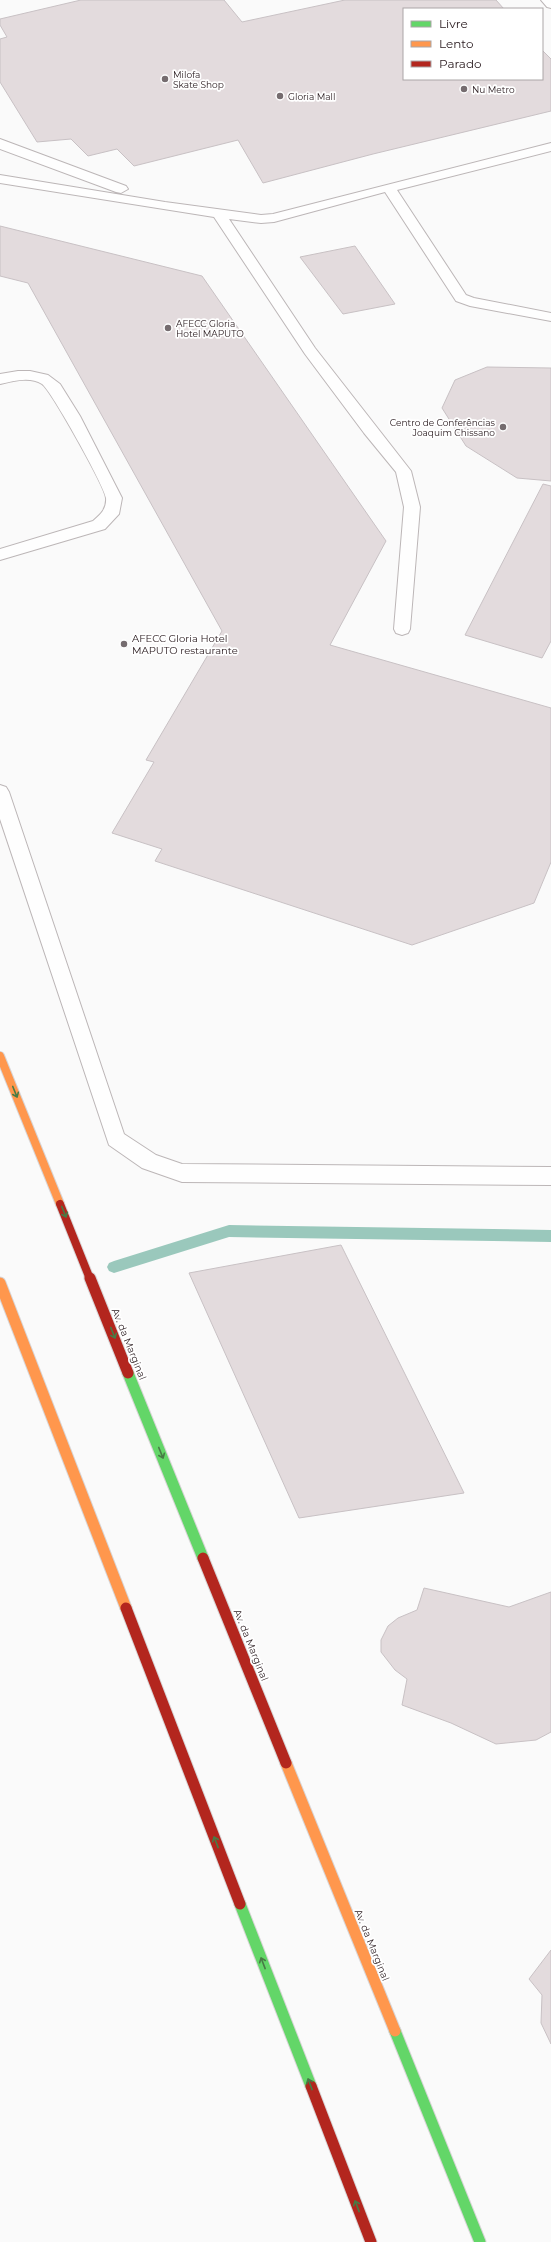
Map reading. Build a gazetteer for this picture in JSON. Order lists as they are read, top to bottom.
{
  "streets": {
    "main road": ["Av. da Marginal"]
  },
  "one_way": ["Av. da Marginal"],
  "places": [
    "Milofa Skate Shop",
    "Nu Metro",
    "Gloria Mall",
    "AFECC Gloria Hotel MAPUTO",
    "Centro de Conferências Joaquim Chissano",
    "AFECC Gloria Hotel MAPUTO restaurante"
  ],
  "legend": ["Livre", "Lento", "Parado"]
}
